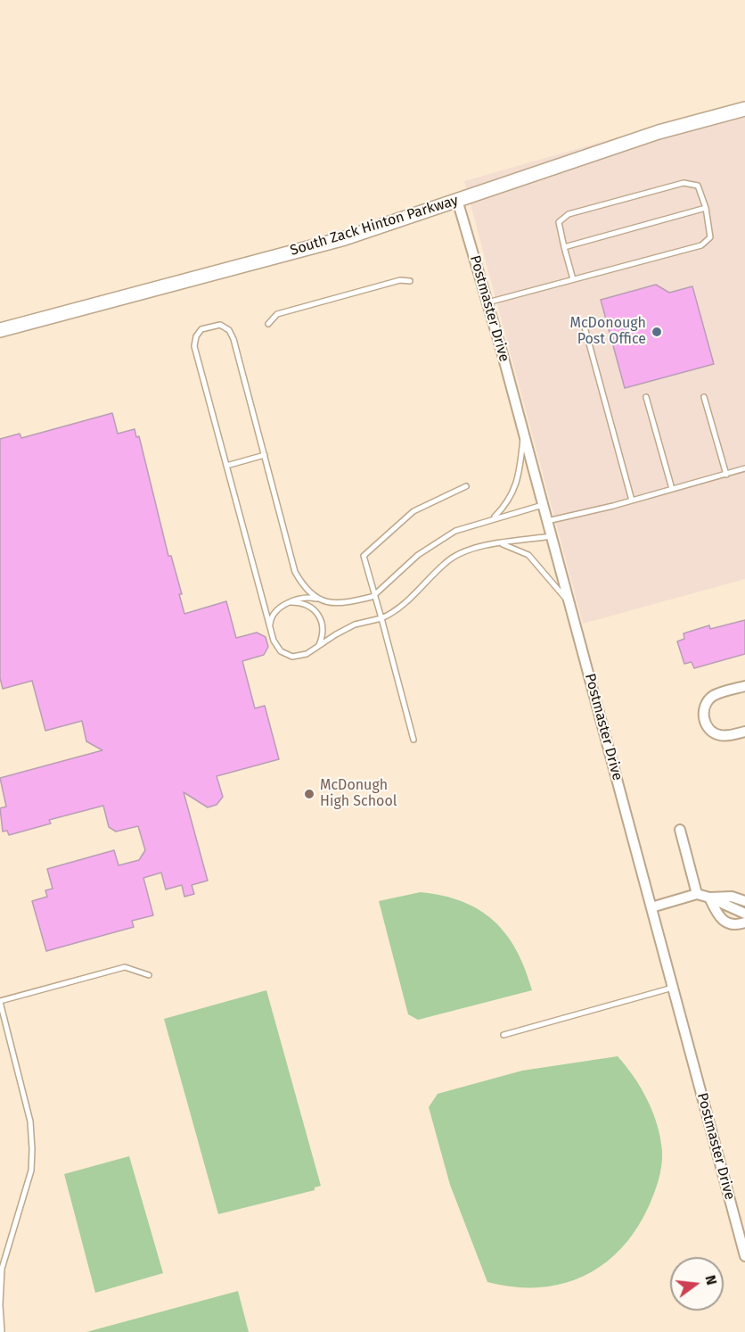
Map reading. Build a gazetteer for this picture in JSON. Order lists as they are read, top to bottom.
{
  "streets": {
    "main road": ["South Zack Hinton Parkway"],
    "street": ["Postmaster Drive"]
  },
  "crossings": [
    ["South Zack Hinton Parkway", "Postmaster Drive"]
  ],
  "places": ["McDonough Post Office", "McDonugh High School"],
  "north": "right"
}
